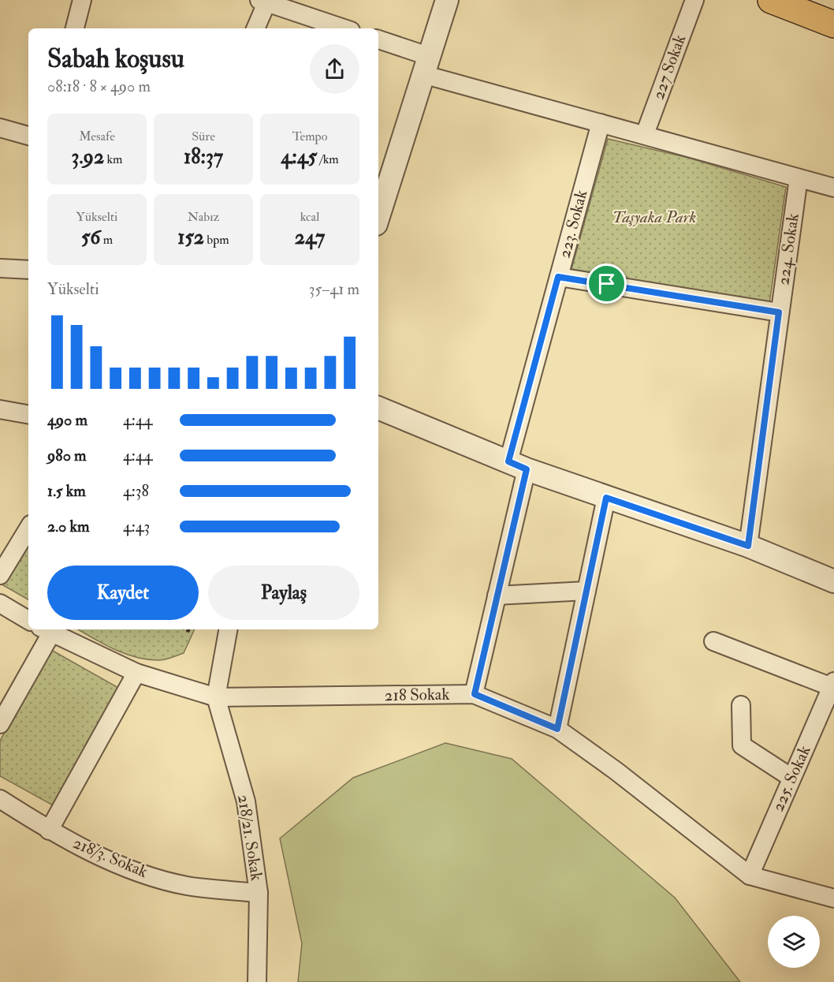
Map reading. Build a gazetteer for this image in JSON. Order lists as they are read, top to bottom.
{
  "streets": {
    "street": [
      "227 Sokak",
      "223. Sokak",
      "224. Sokak",
      "218 Sokak",
      "225. Sokak",
      "218/21. Sokak",
      "218/3. Sokak"
    ]
  },
  "crossings": [
    ["223. Sokak", "218 Sokak"],
    ["218 Sokak", "225. Sokak"],
    ["218 Sokak", "218/21. Sokak"],
    ["218/21. Sokak", "218/3. Sokak"]
  ],
  "parks": ["Taşyaka Park"],
  "page": {
    "heading": ["Sabah koşusu", "08:18 · 8 × 490 m"],
    "stats": [
      ["Mesafe", "3.92 km"],
      ["Süre", "18:37"],
      ["Tempo", "4:45 /km"],
      ["Yükselti", "56 m"],
      ["Nabız", "152 bpm"],
      ["kcal", "247"]
    ],
    "chart": ["Yükselti", "35–41 m"],
    "list": [
      {
        "name": "490 m",
        "note": "4:44"
      },
      {
        "name": "980 m",
        "note": "4:44"
      },
      {
        "name": "1.5 km",
        "note": "4:38"
      },
      {
        "name": "2.0 km",
        "note": "4:43"
      }
    ],
    "buttons": ["Kaydet", "Paylaş"]
  }
}
